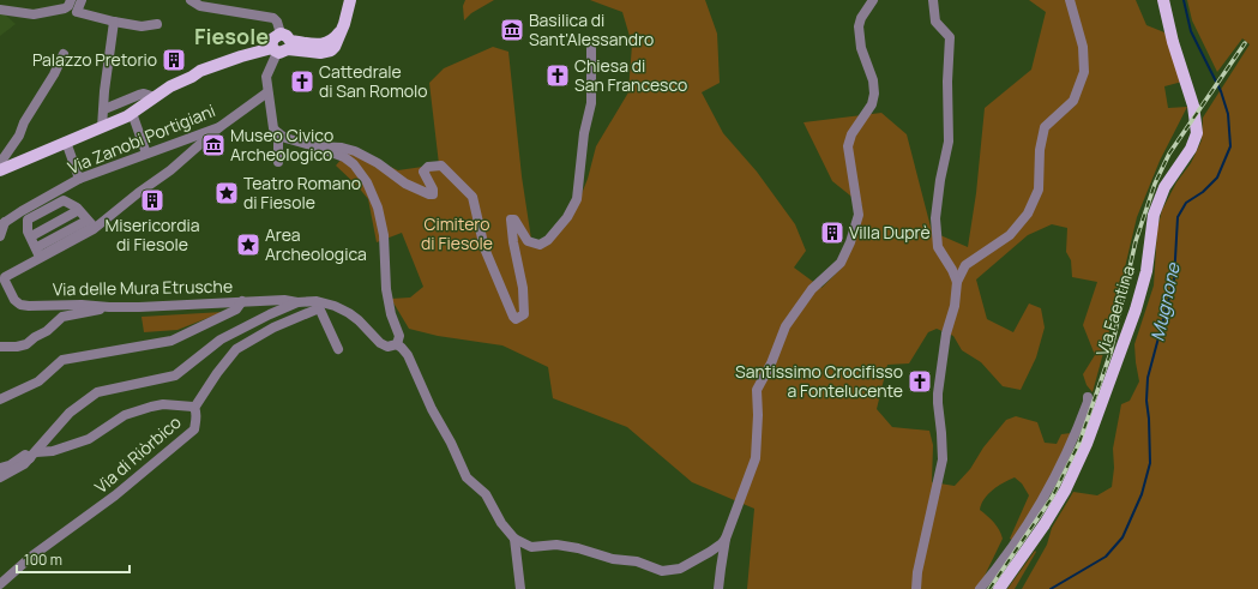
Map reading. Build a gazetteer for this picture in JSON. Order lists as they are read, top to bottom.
{
  "streets": {
    "main road": ["Via Faentina"],
    "street": ["Via Zanobi Portigiani", "Via delle Mura Etrusche", "Via di Riòrbico"]
  },
  "districts": ["Fiesole"],
  "water": ["Mugnone"],
  "parks": ["Cimitero di Fiesole"],
  "places": {
    "museum": ["Basilica di Sant'Alessandro", "Museo Civico Archeologico"],
    "building": ["Palazzo Pretorio", "Misericordia di Fiesole", "Villa Duprè"],
    "church": ["Chiesa di San Francesco", "Cattedrale di San Romolo", "Santissimo Crocifisso a Fontelucente"],
    "place": ["Teatro Romano di Fiesole", "Area Archeologica"]
  },
  "scale_bar": "100 m"
}
